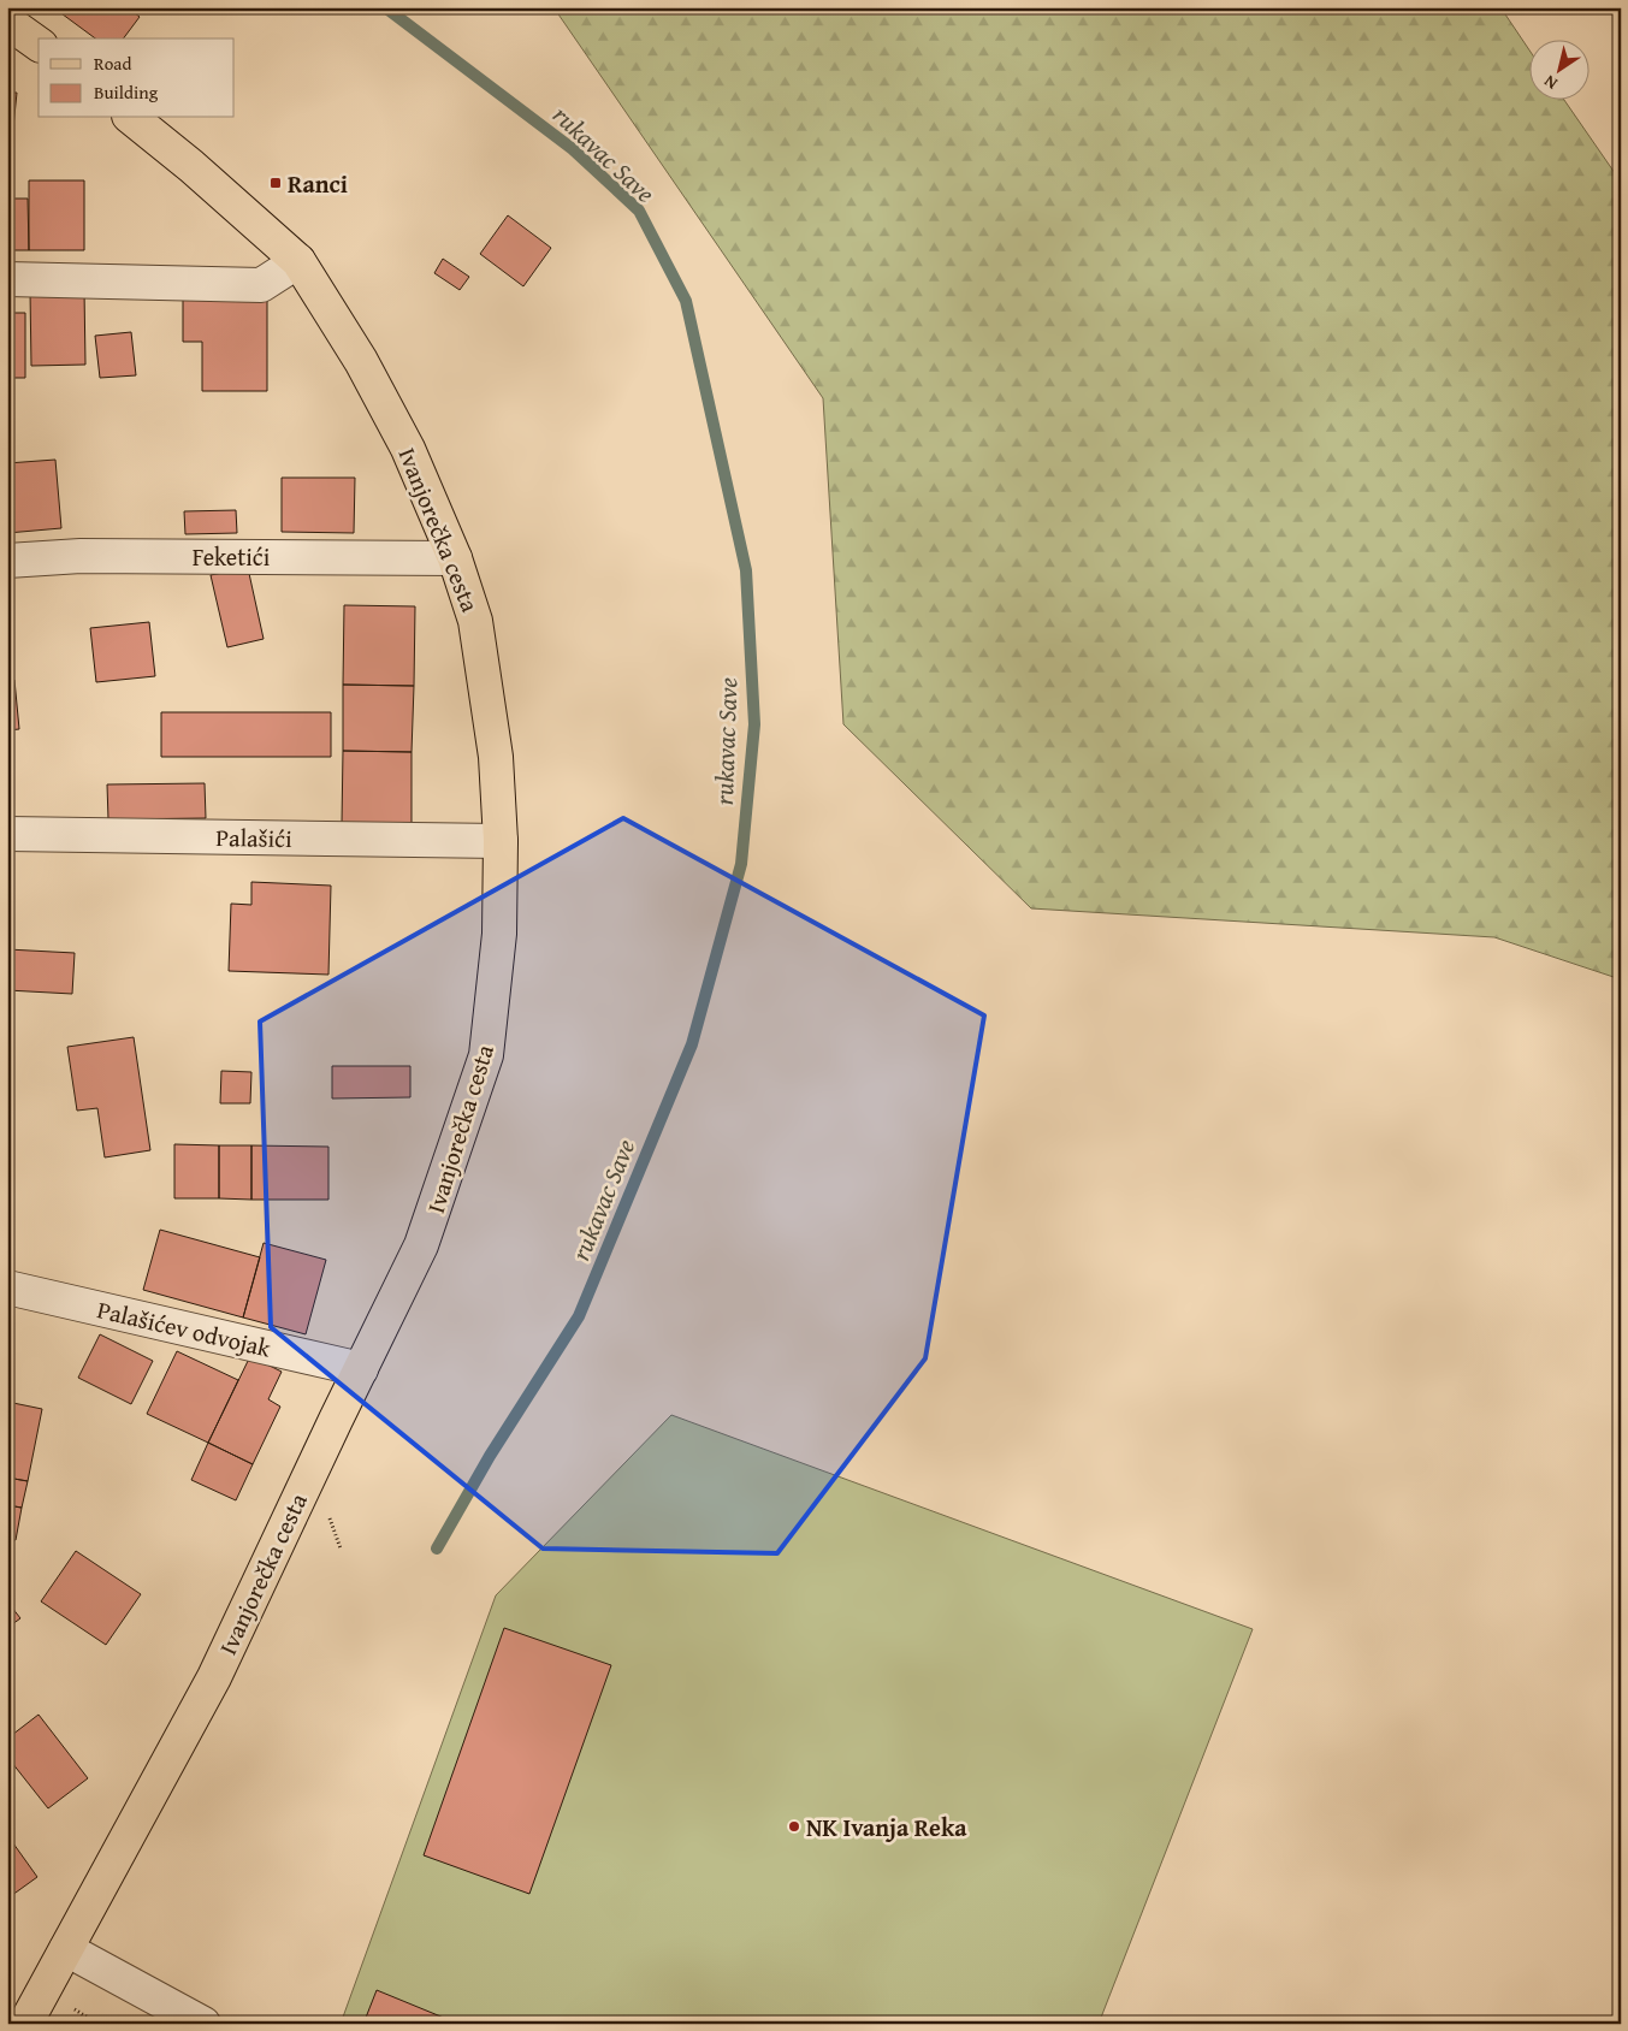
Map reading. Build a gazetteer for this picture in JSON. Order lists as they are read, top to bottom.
{
  "streets": {
    "main road": ["Ivanjorečka cesta"],
    "street": ["Feketići", "Palašići", "Palašićev odvojak"]
  },
  "crossings": [
    ["Ivanjorečka cesta", "Feketići"],
    ["Ivanjorečka cesta", "Palašići"],
    ["Ivanjorečka cesta", "Palašićev odvojak"]
  ],
  "water": ["rukavac Save"],
  "places": {
    "transit": ["Ranci"],
    "other": ["NK Ivanja Reka"]
  },
  "legend": ["Road", "Building"],
  "north": "bottom left"
}
